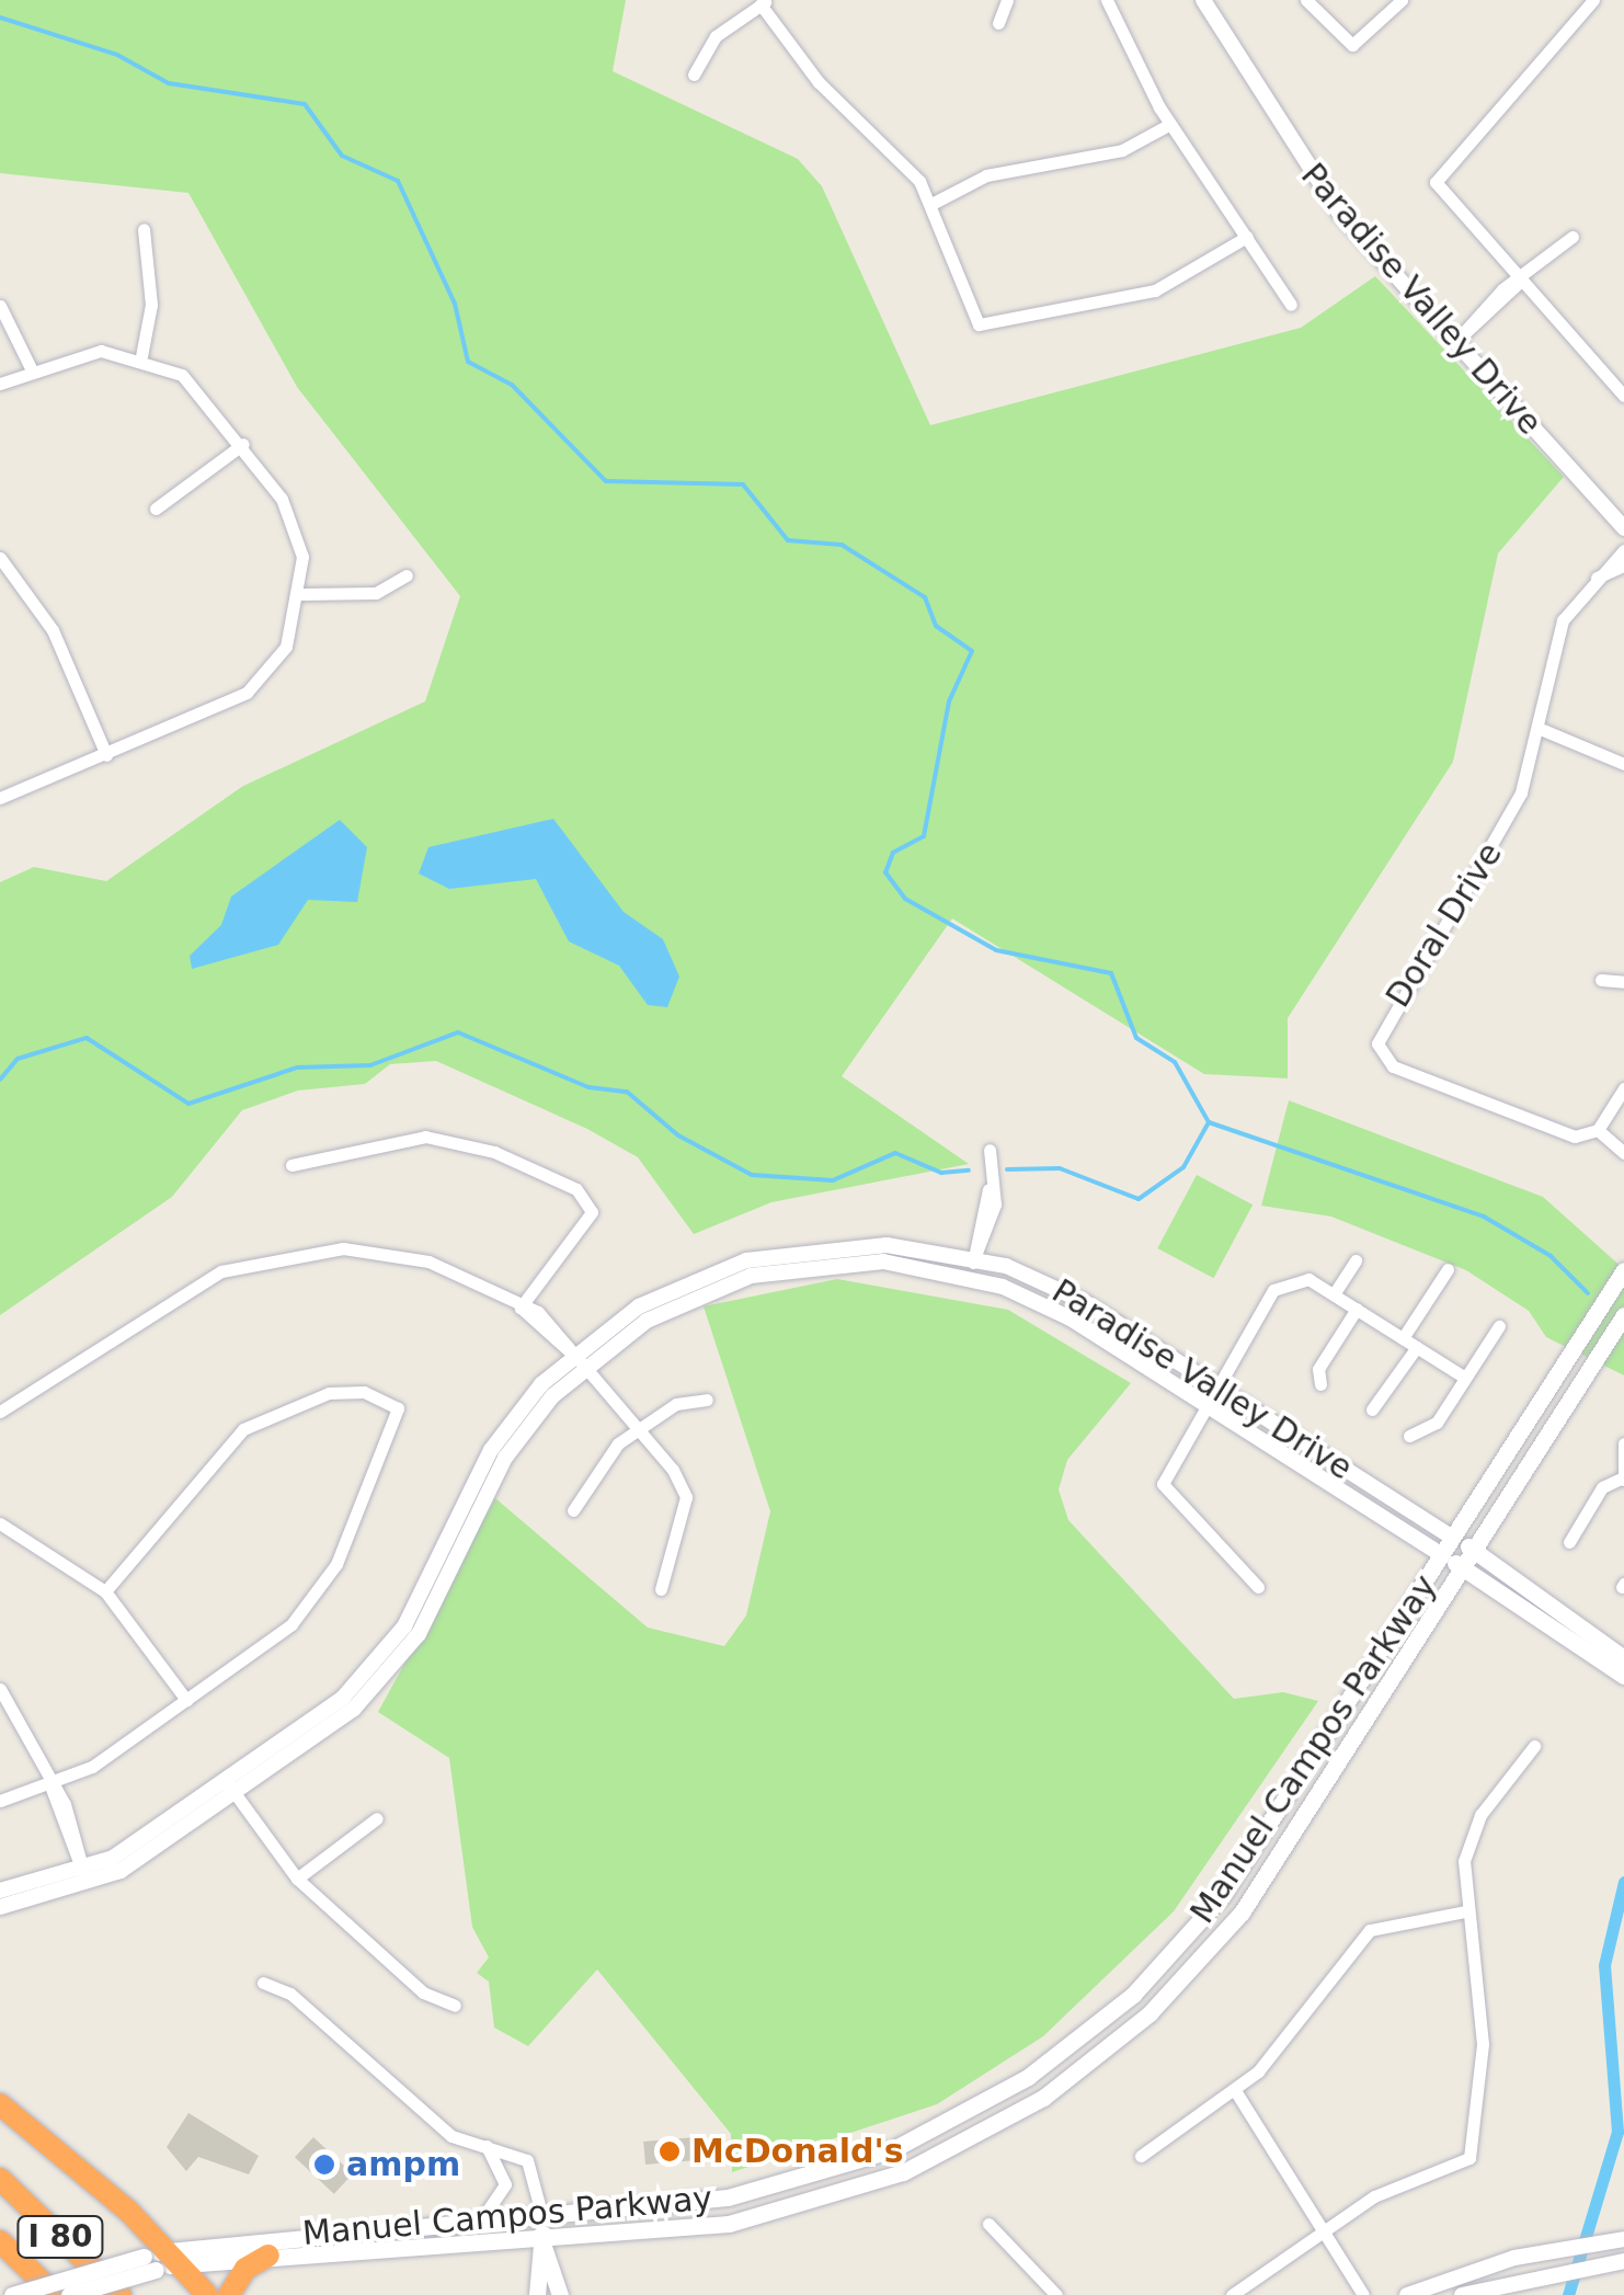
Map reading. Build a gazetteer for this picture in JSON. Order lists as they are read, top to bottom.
{
  "streets": {
    "highway": ["I 80"],
    "main road": ["Paradise Valley Drive", "Manuel Campos Parkway"],
    "street": ["Doral Drive"]
  },
  "crossings": [
    ["Paradise Valley Drive", "Manuel Campos Parkway"]
  ],
  "places": ["McDonald's", "ampm"]
}
